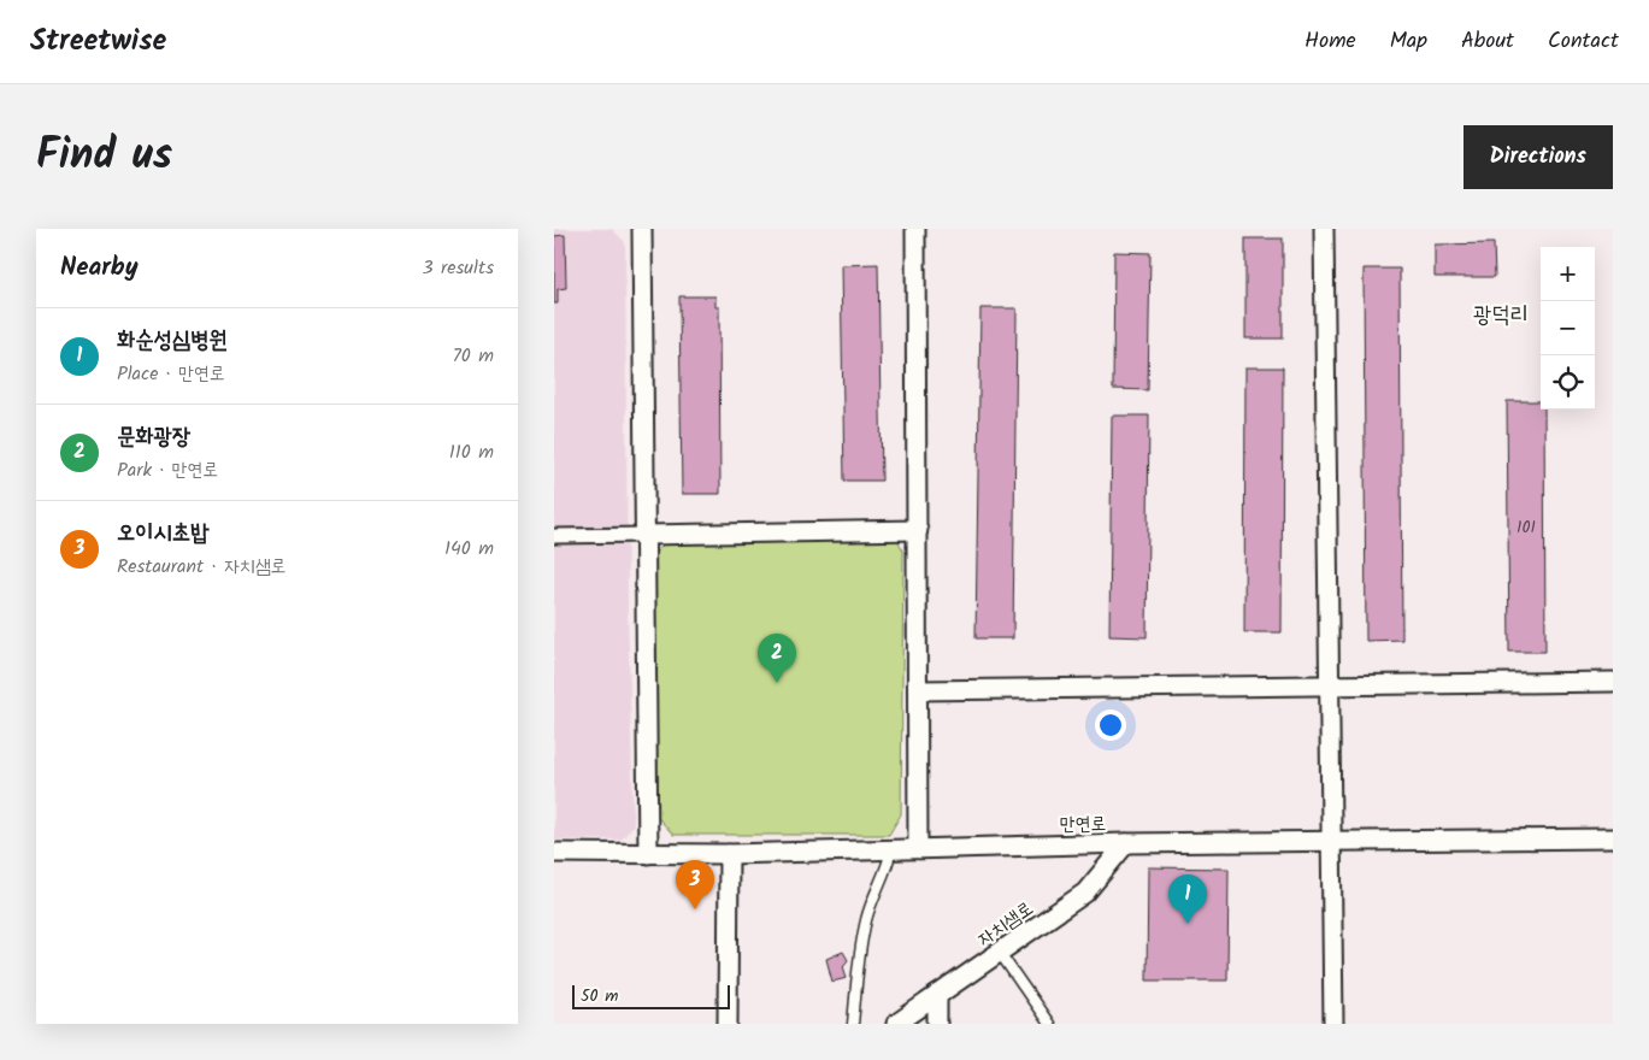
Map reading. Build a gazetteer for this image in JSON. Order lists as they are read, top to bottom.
{
  "streets": {
    "street": ["만연로", "자치샘로"]
  },
  "crossings": [
    ["만연로", "자치샘로"]
  ],
  "districts": ["광덕리"],
  "house_numbers": ["101"],
  "scale_bar": "50 m",
  "page": {
    "header": "Streetwise",
    "nav": [
      "Home",
      "Map",
      "About",
      "Contact"
    ],
    "title": "Find us",
    "buttons": "Directions",
    "heading": ["Nearby", "3 results"],
    "map_buttons": ["+", "−"],
    "list": [
      {
        "mark": "1",
        "name": "화순성심병원",
        "note": "Place · 만연로",
        "value": "70 m"
      },
      {
        "mark": "2",
        "name": "문화광장",
        "note": "Park · 만연로",
        "value": "110 m"
      },
      {
        "mark": "3",
        "name": "오이시초밥",
        "note": "Restaurant · 자치샘로",
        "value": "140 m"
      }
    ],
    "pins": ["2", "3", "1"],
    "scale": "50 m"
  }
}
